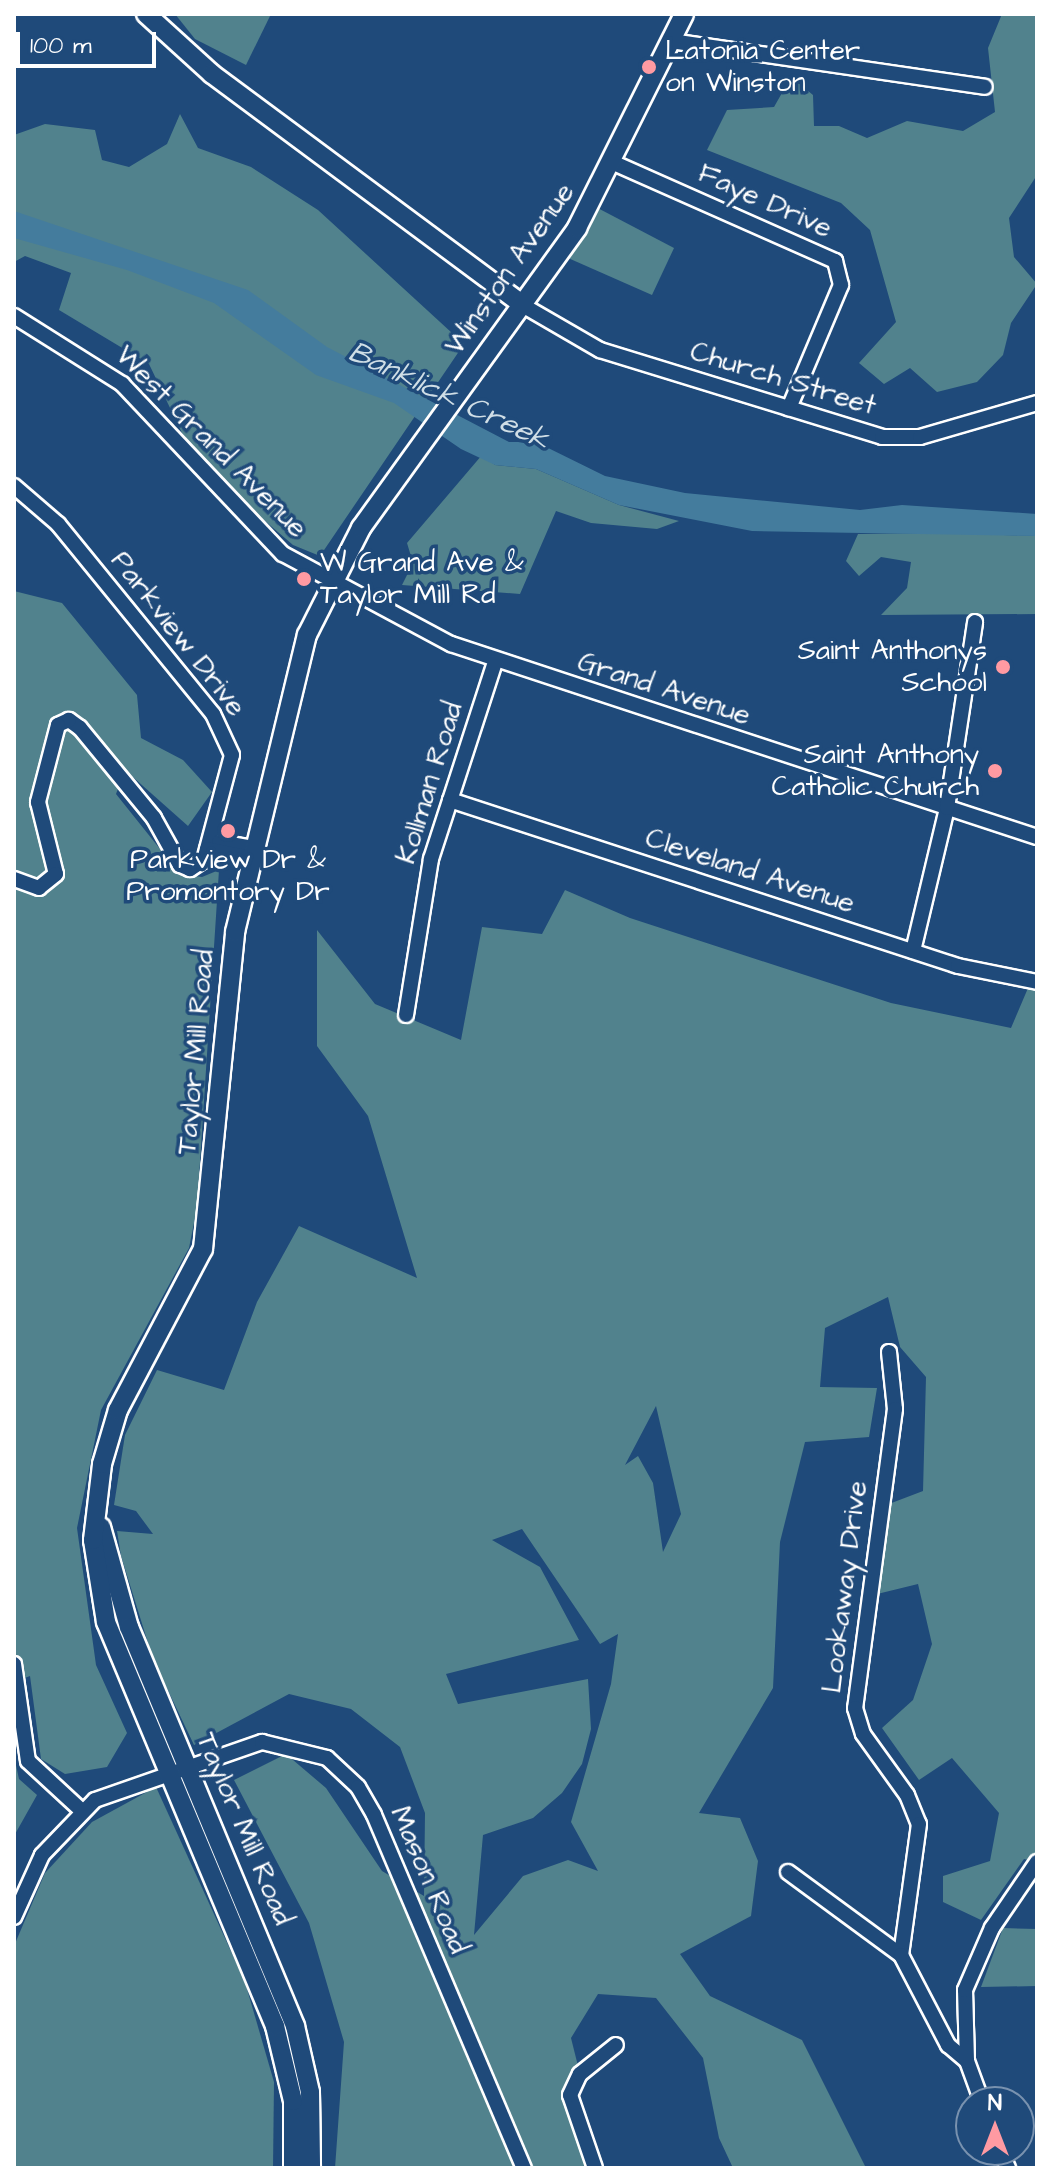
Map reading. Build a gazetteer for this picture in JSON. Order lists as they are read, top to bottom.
{
  "streets": {
    "main road": ["Winston Avenue", "Taylor Mill Road"],
    "street": [
      "Faye Drive",
      "Church Street",
      "West Grand Avenue",
      "Parkview Drive",
      "Grand Avenue",
      "Kollman Road",
      "Cleveland Avenue",
      "Lookaway Drive",
      "Mason Road"
    ]
  },
  "crossings": [
    ["Faye Drive", "Winston Avenue"],
    ["Faye Drive", "Church Street"],
    ["Winston Avenue", "Church Street"],
    ["Winston Avenue", "West Grand Avenue"],
    ["Winston Avenue", "Grand Avenue"],
    ["Winston Avenue", "Taylor Mill Road"],
    ["West Grand Avenue", "Grand Avenue"],
    ["West Grand Avenue", "Taylor Mill Road"],
    ["Grand Avenue", "Kollman Road"],
    ["Grand Avenue", "Taylor Mill Road"],
    ["Kollman Road", "Cleveland Avenue"],
    ["Taylor Mill Road", "Mason Road"]
  ],
  "water": ["Banklick Creek"],
  "places": [
    "Latonia Center on Winston",
    "W Grand Ave & Taylor Mill Rd",
    "Saint Anthonys School",
    "Saint Anthony Catholic Church",
    "Parkview Dr & Promontory Dr"
  ],
  "scale_bar": "100 m",
  "north": "top"
}
